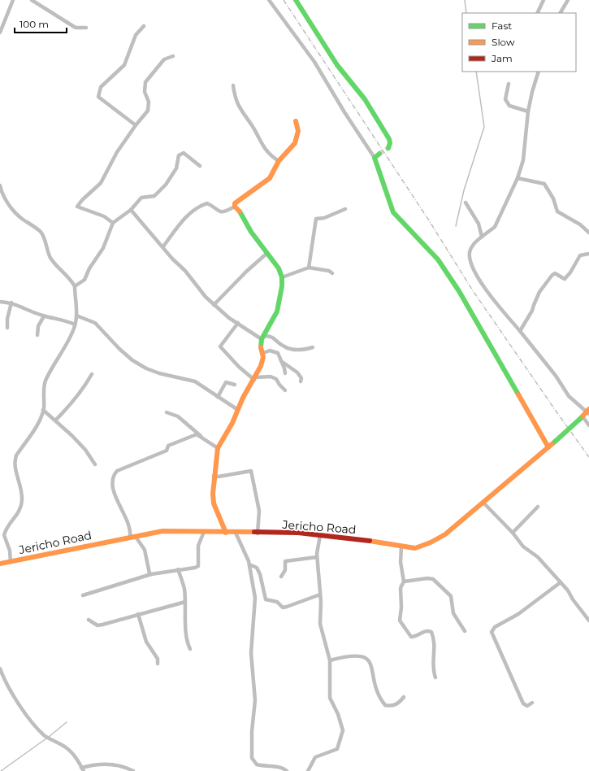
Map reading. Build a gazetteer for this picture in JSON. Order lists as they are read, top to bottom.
{
  "streets": {
    "street": ["Jericho Road"]
  },
  "legend": ["Fast", "Slow", "Jam"],
  "scale_bar": "100 m"
}
